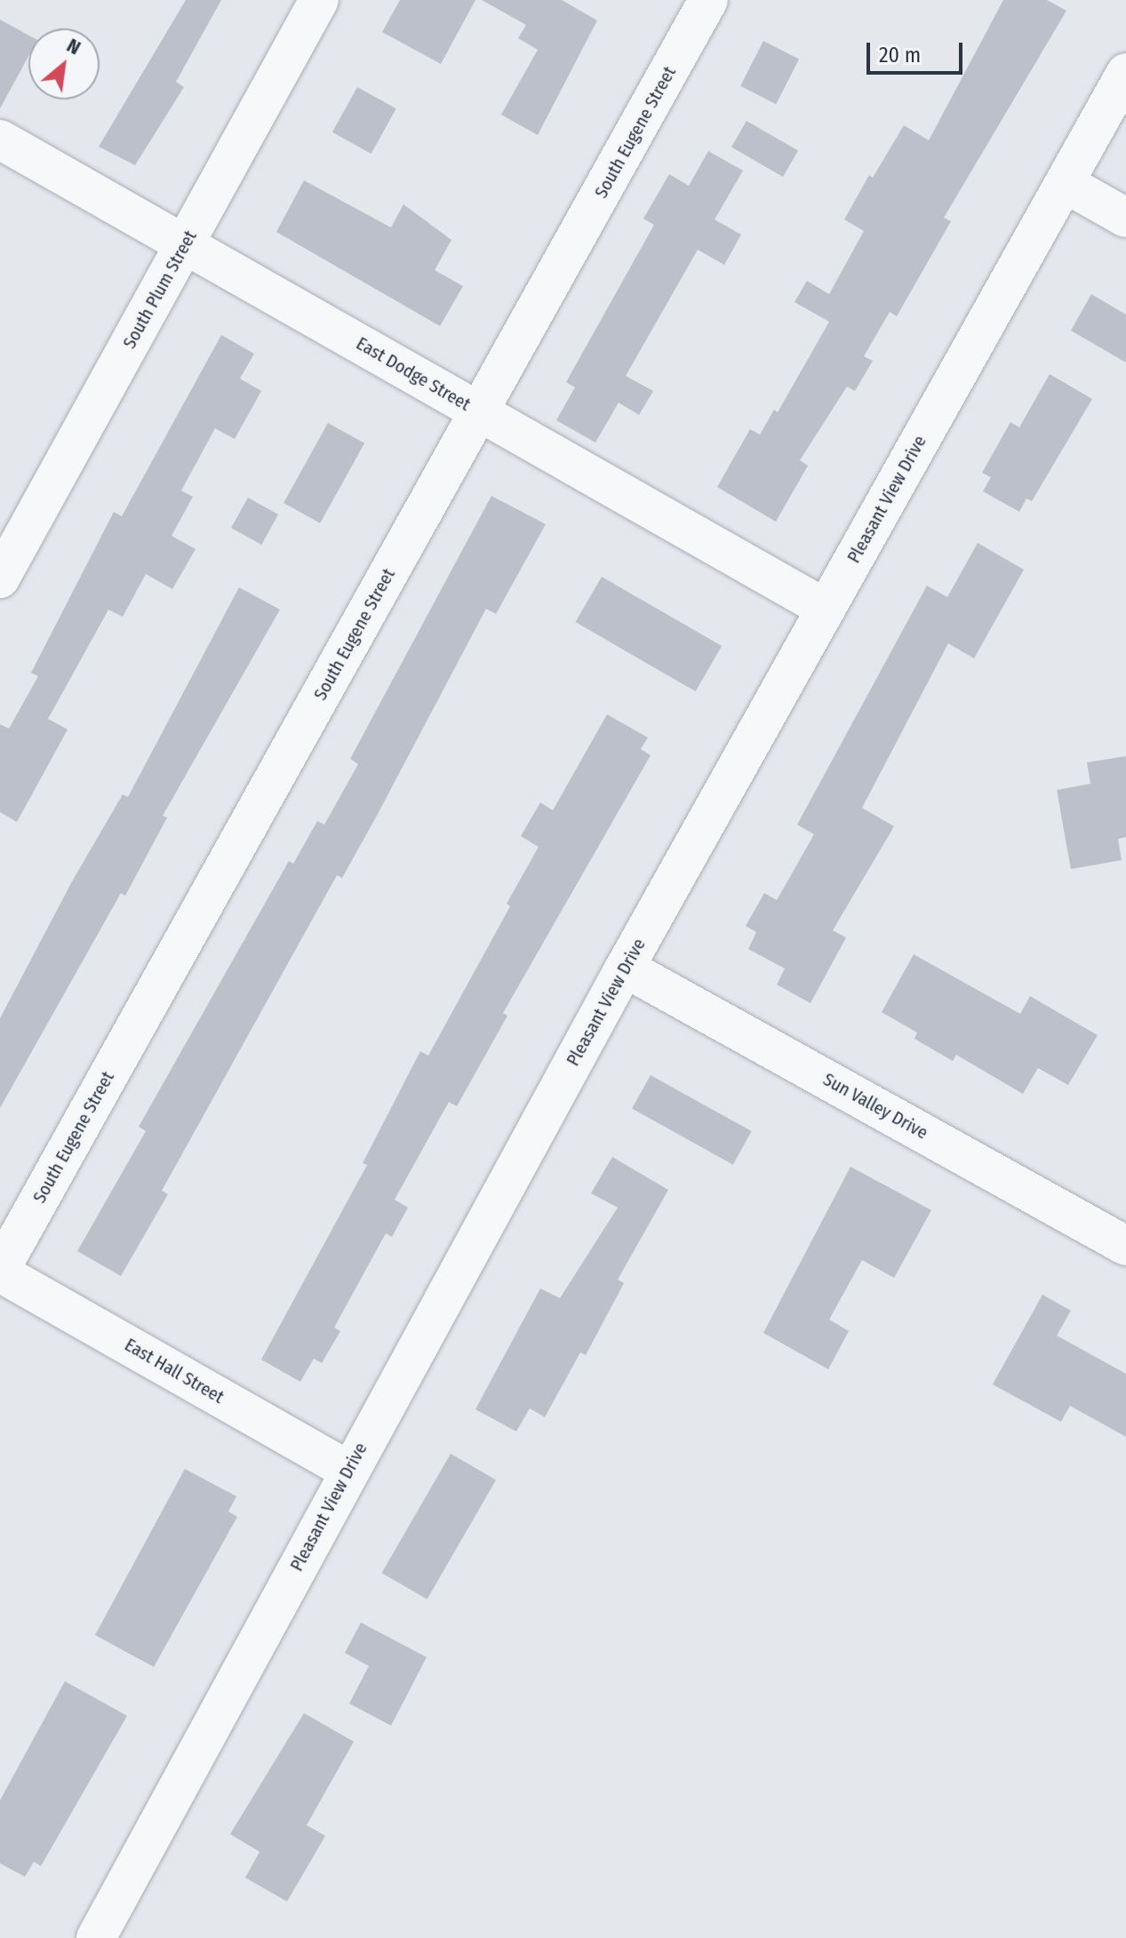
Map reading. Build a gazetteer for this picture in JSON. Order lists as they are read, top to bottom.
{
  "streets": {
    "street": [
      "South Eugene Street",
      "South Plum Street",
      "East Dodge Street",
      "Pleasant View Drive",
      "Sun Valley Drive",
      "East Hall Street"
    ]
  },
  "crossings": [
    ["South Eugene Street", "East Dodge Street"],
    ["South Eugene Street", "East Hall Street"],
    ["South Plum Street", "East Dodge Street"],
    ["East Dodge Street", "Pleasant View Drive"],
    ["Pleasant View Drive", "Sun Valley Drive"],
    ["Pleasant View Drive", "East Hall Street"]
  ],
  "scale_bar": "20 m",
  "north": "top right"
}
